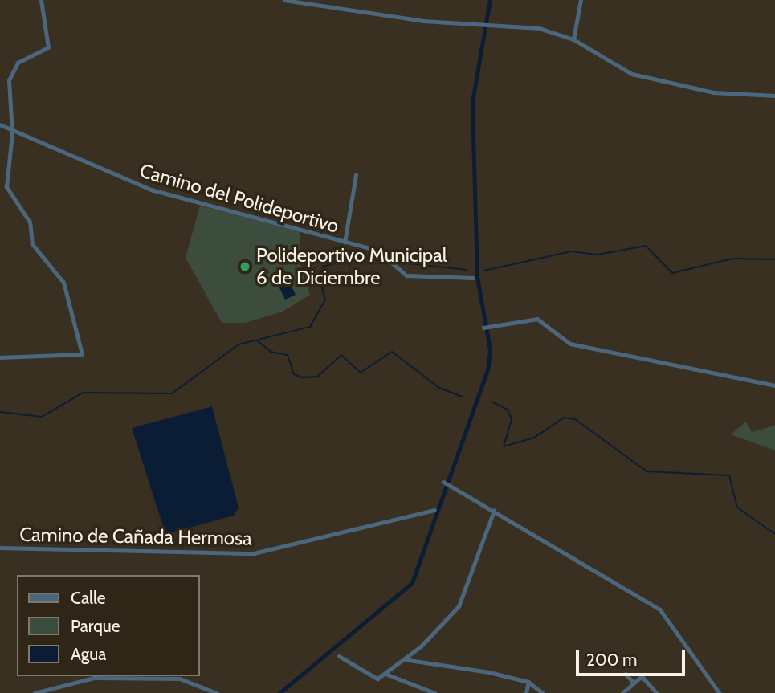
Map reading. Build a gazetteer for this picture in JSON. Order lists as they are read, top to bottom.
{
  "streets": {
    "street": ["Camino del Polideportivo", "Camino de Cañada Hermosa"]
  },
  "places": ["Polideportivo Municipal 6 de Diciembre"],
  "legend": ["Calle", "Parque", "Agua"],
  "scale_bar": "200 m"
}
